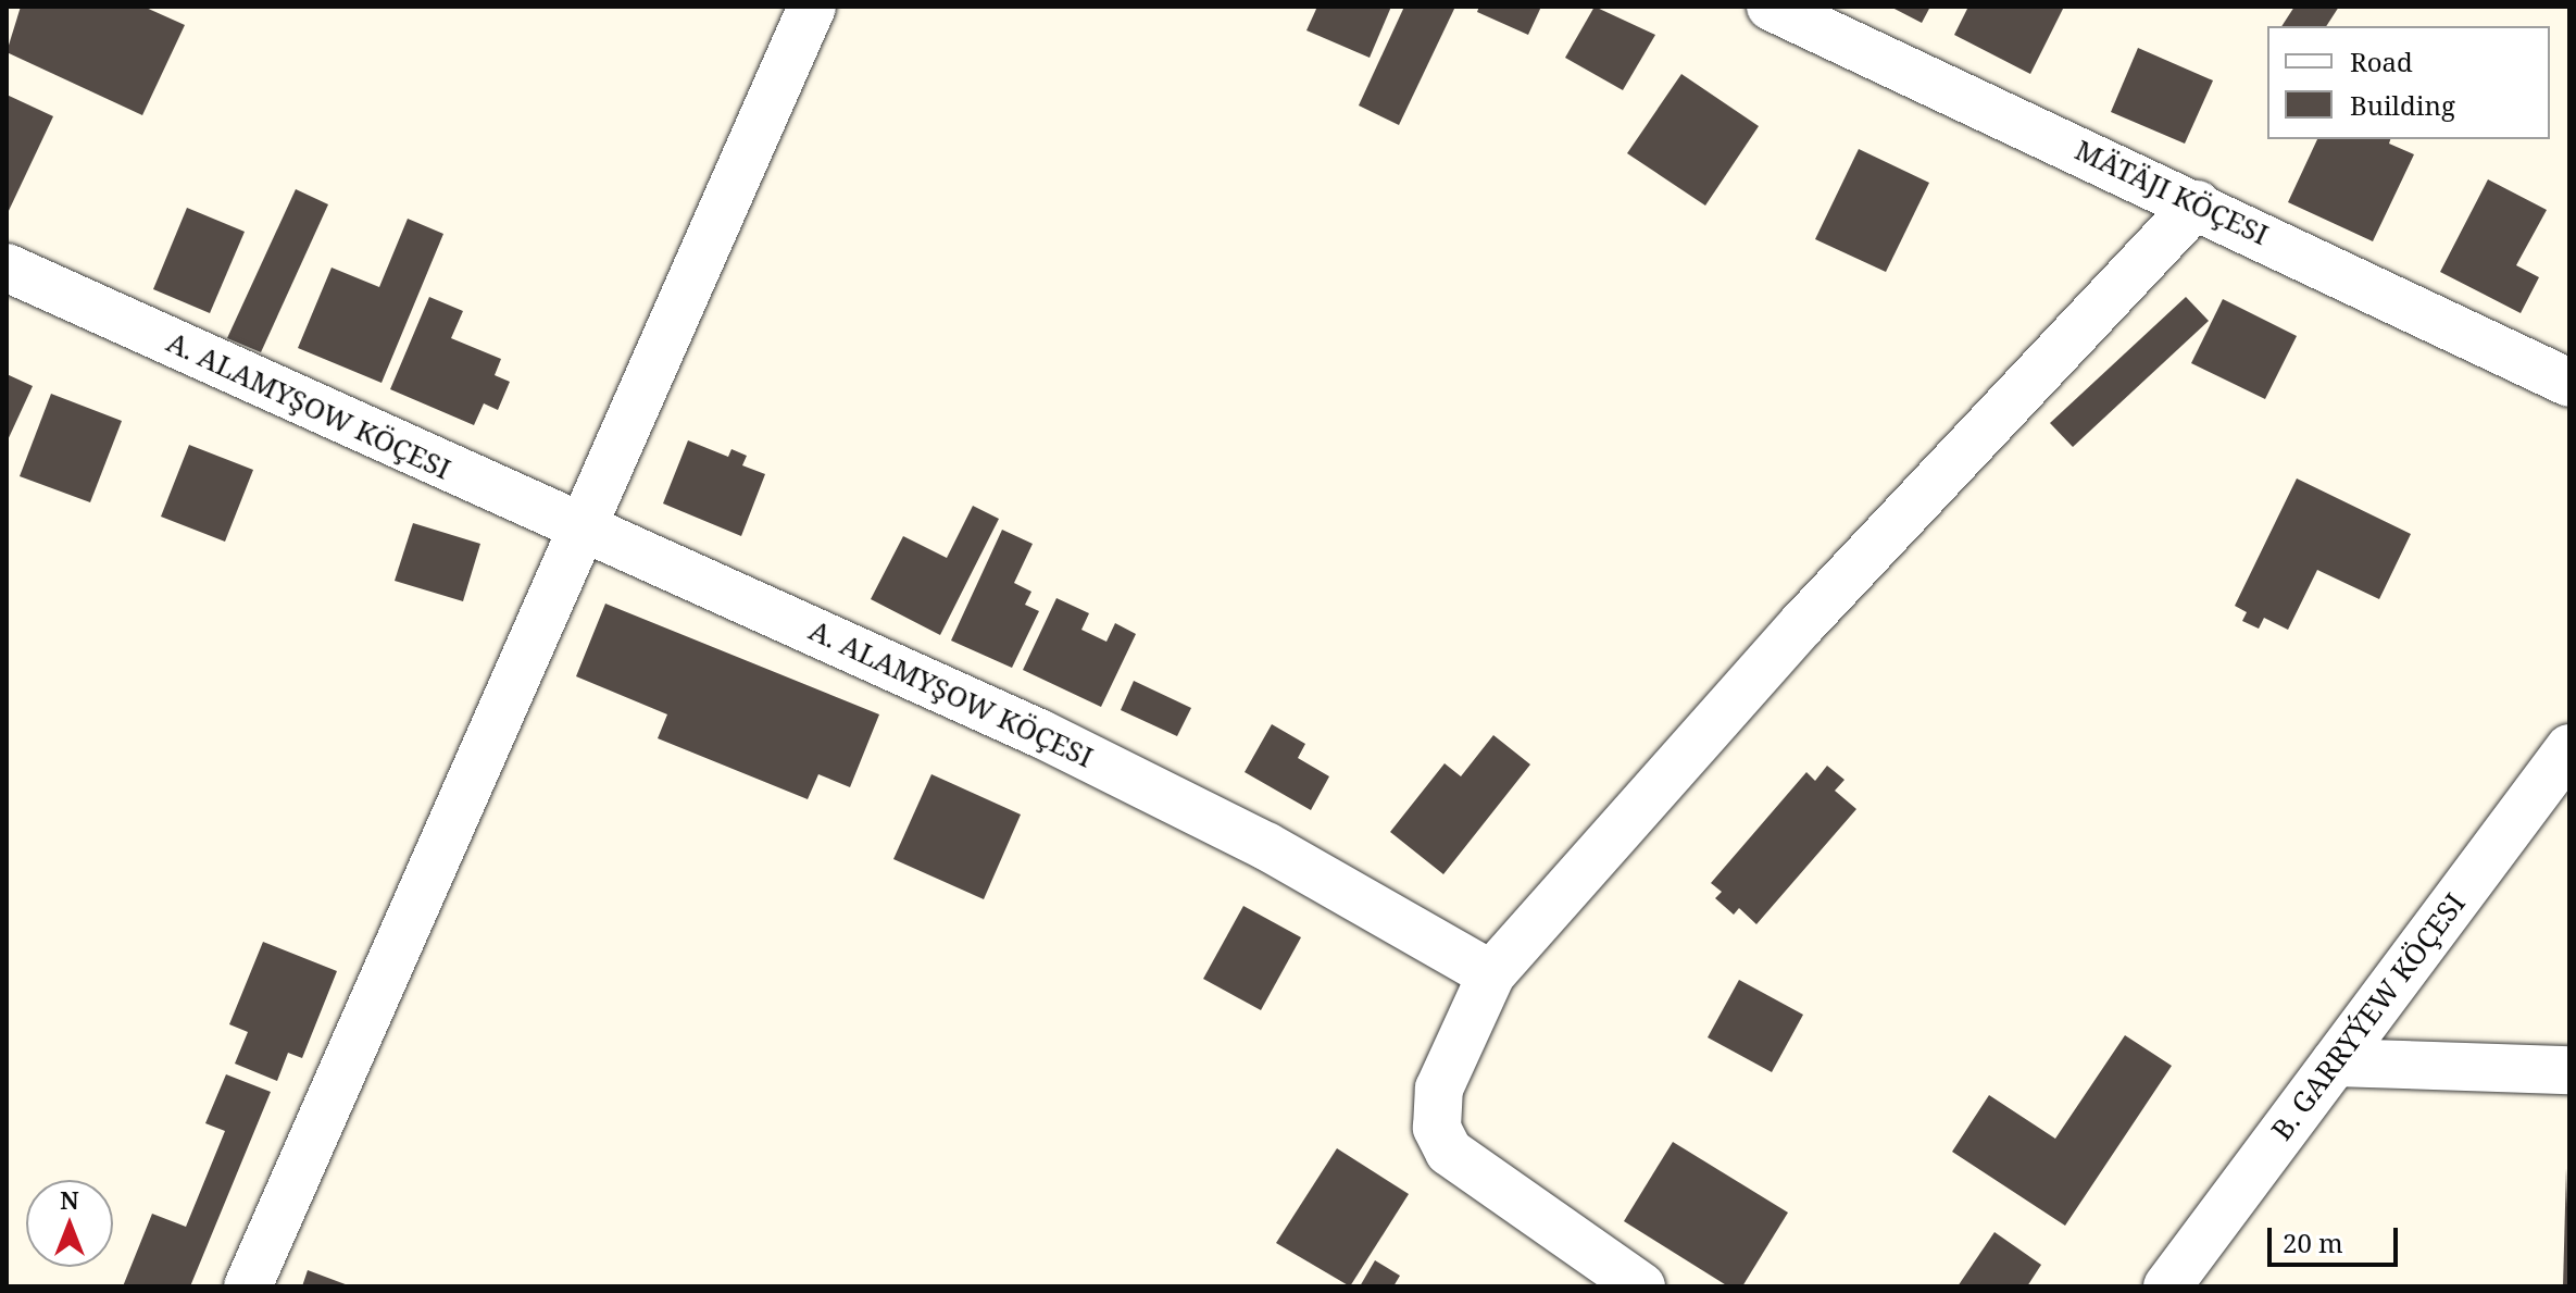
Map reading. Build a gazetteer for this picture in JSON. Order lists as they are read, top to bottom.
{
  "streets": {
    "street": ["MÄTÄJI KÖÇESI", "A. ALAMYŞOW KÖÇESI", "B. GARRYÝEW KÖÇESI"]
  },
  "legend": ["Road", "Building"],
  "scale_bar": "20 m",
  "north": "top"
}
